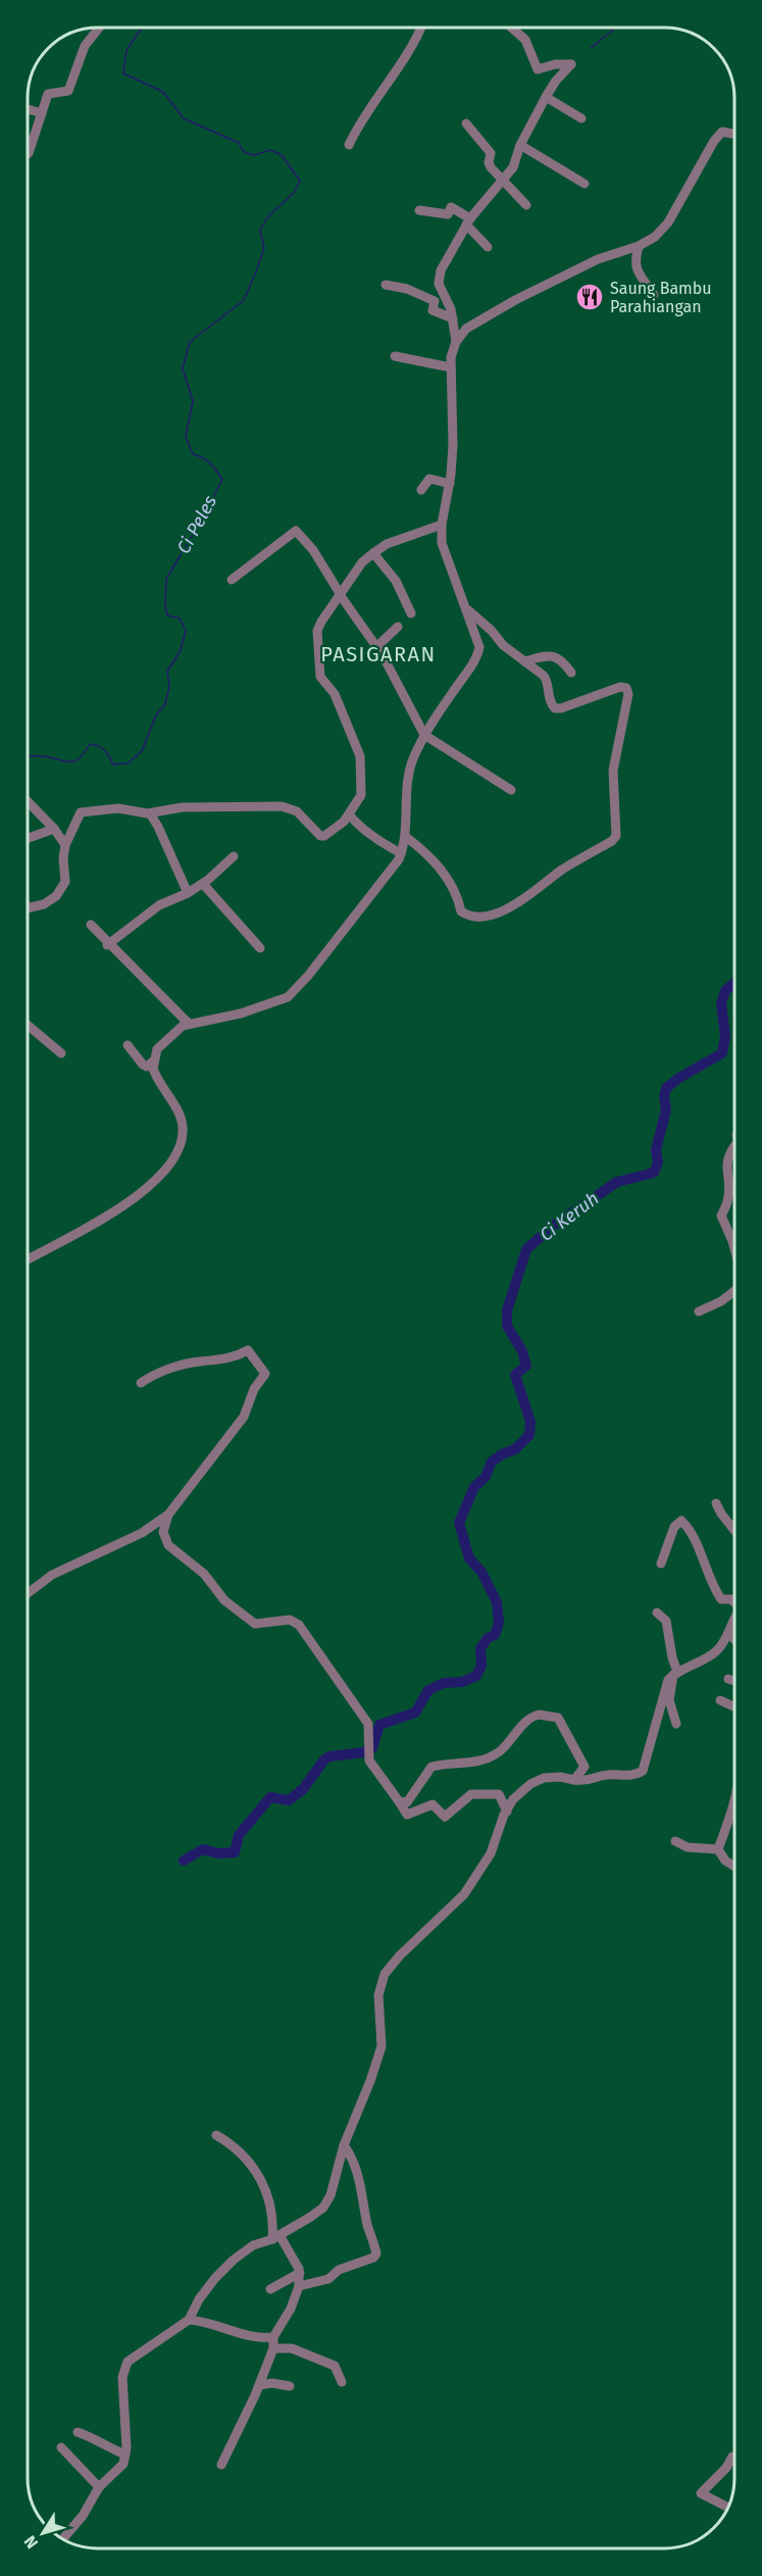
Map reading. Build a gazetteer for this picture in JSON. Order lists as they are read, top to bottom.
{
  "districts": ["PASIGARAN"],
  "water": ["Ci Peles", "Ci Keruh"],
  "places": {
    "restaurant": ["Saung Bambu Parahiangan"]
  },
  "north": "bottom left"
}
